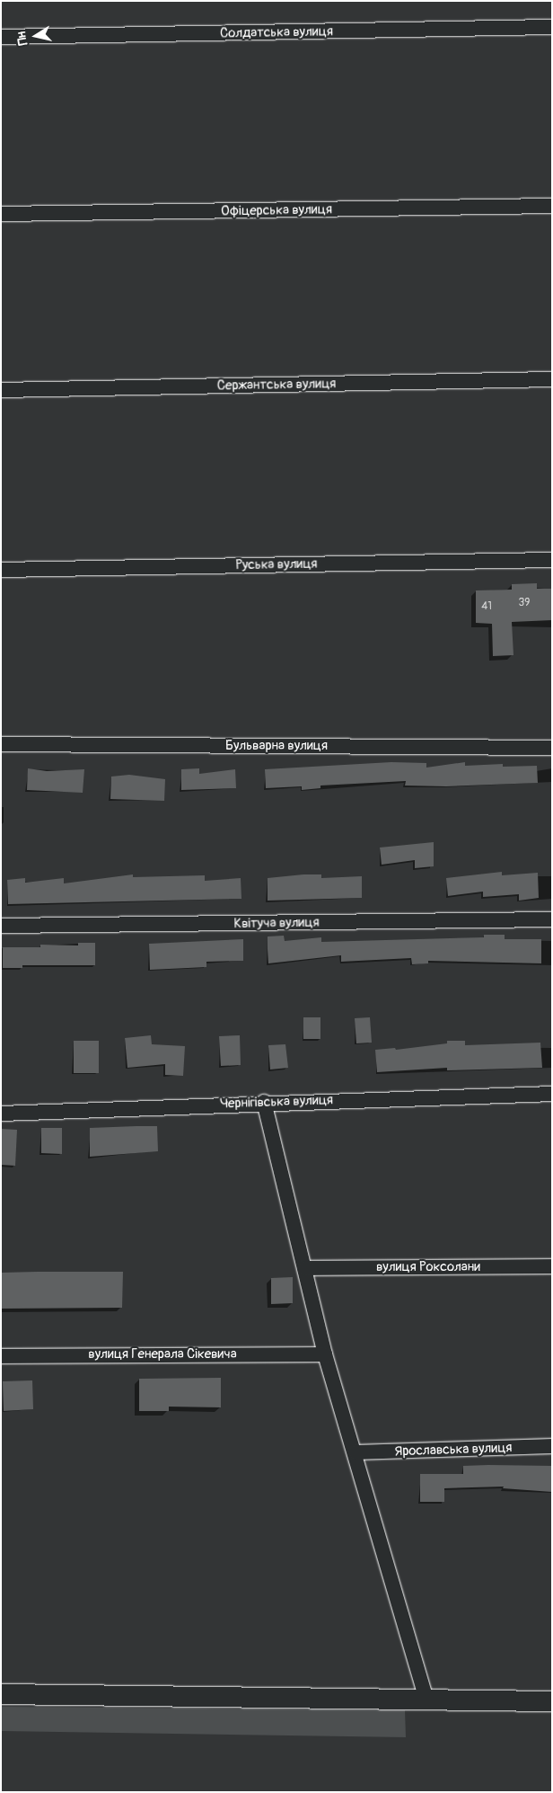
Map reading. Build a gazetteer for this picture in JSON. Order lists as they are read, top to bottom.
{
  "streets": {
    "street": [
      "Солдатська вулиця",
      "Офіцерська вулиця",
      "Сержантська вулиця",
      "Руська вулиця",
      "Бульварна вулиця",
      "Квітуча вулиця",
      "Чернігівська вулиця",
      "вулиця Роксолани",
      "вулиця Генерала Сікевича",
      "Ярославська вулиця"
    ]
  },
  "house_numbers": ["39", "41"],
  "north": "left"
}
